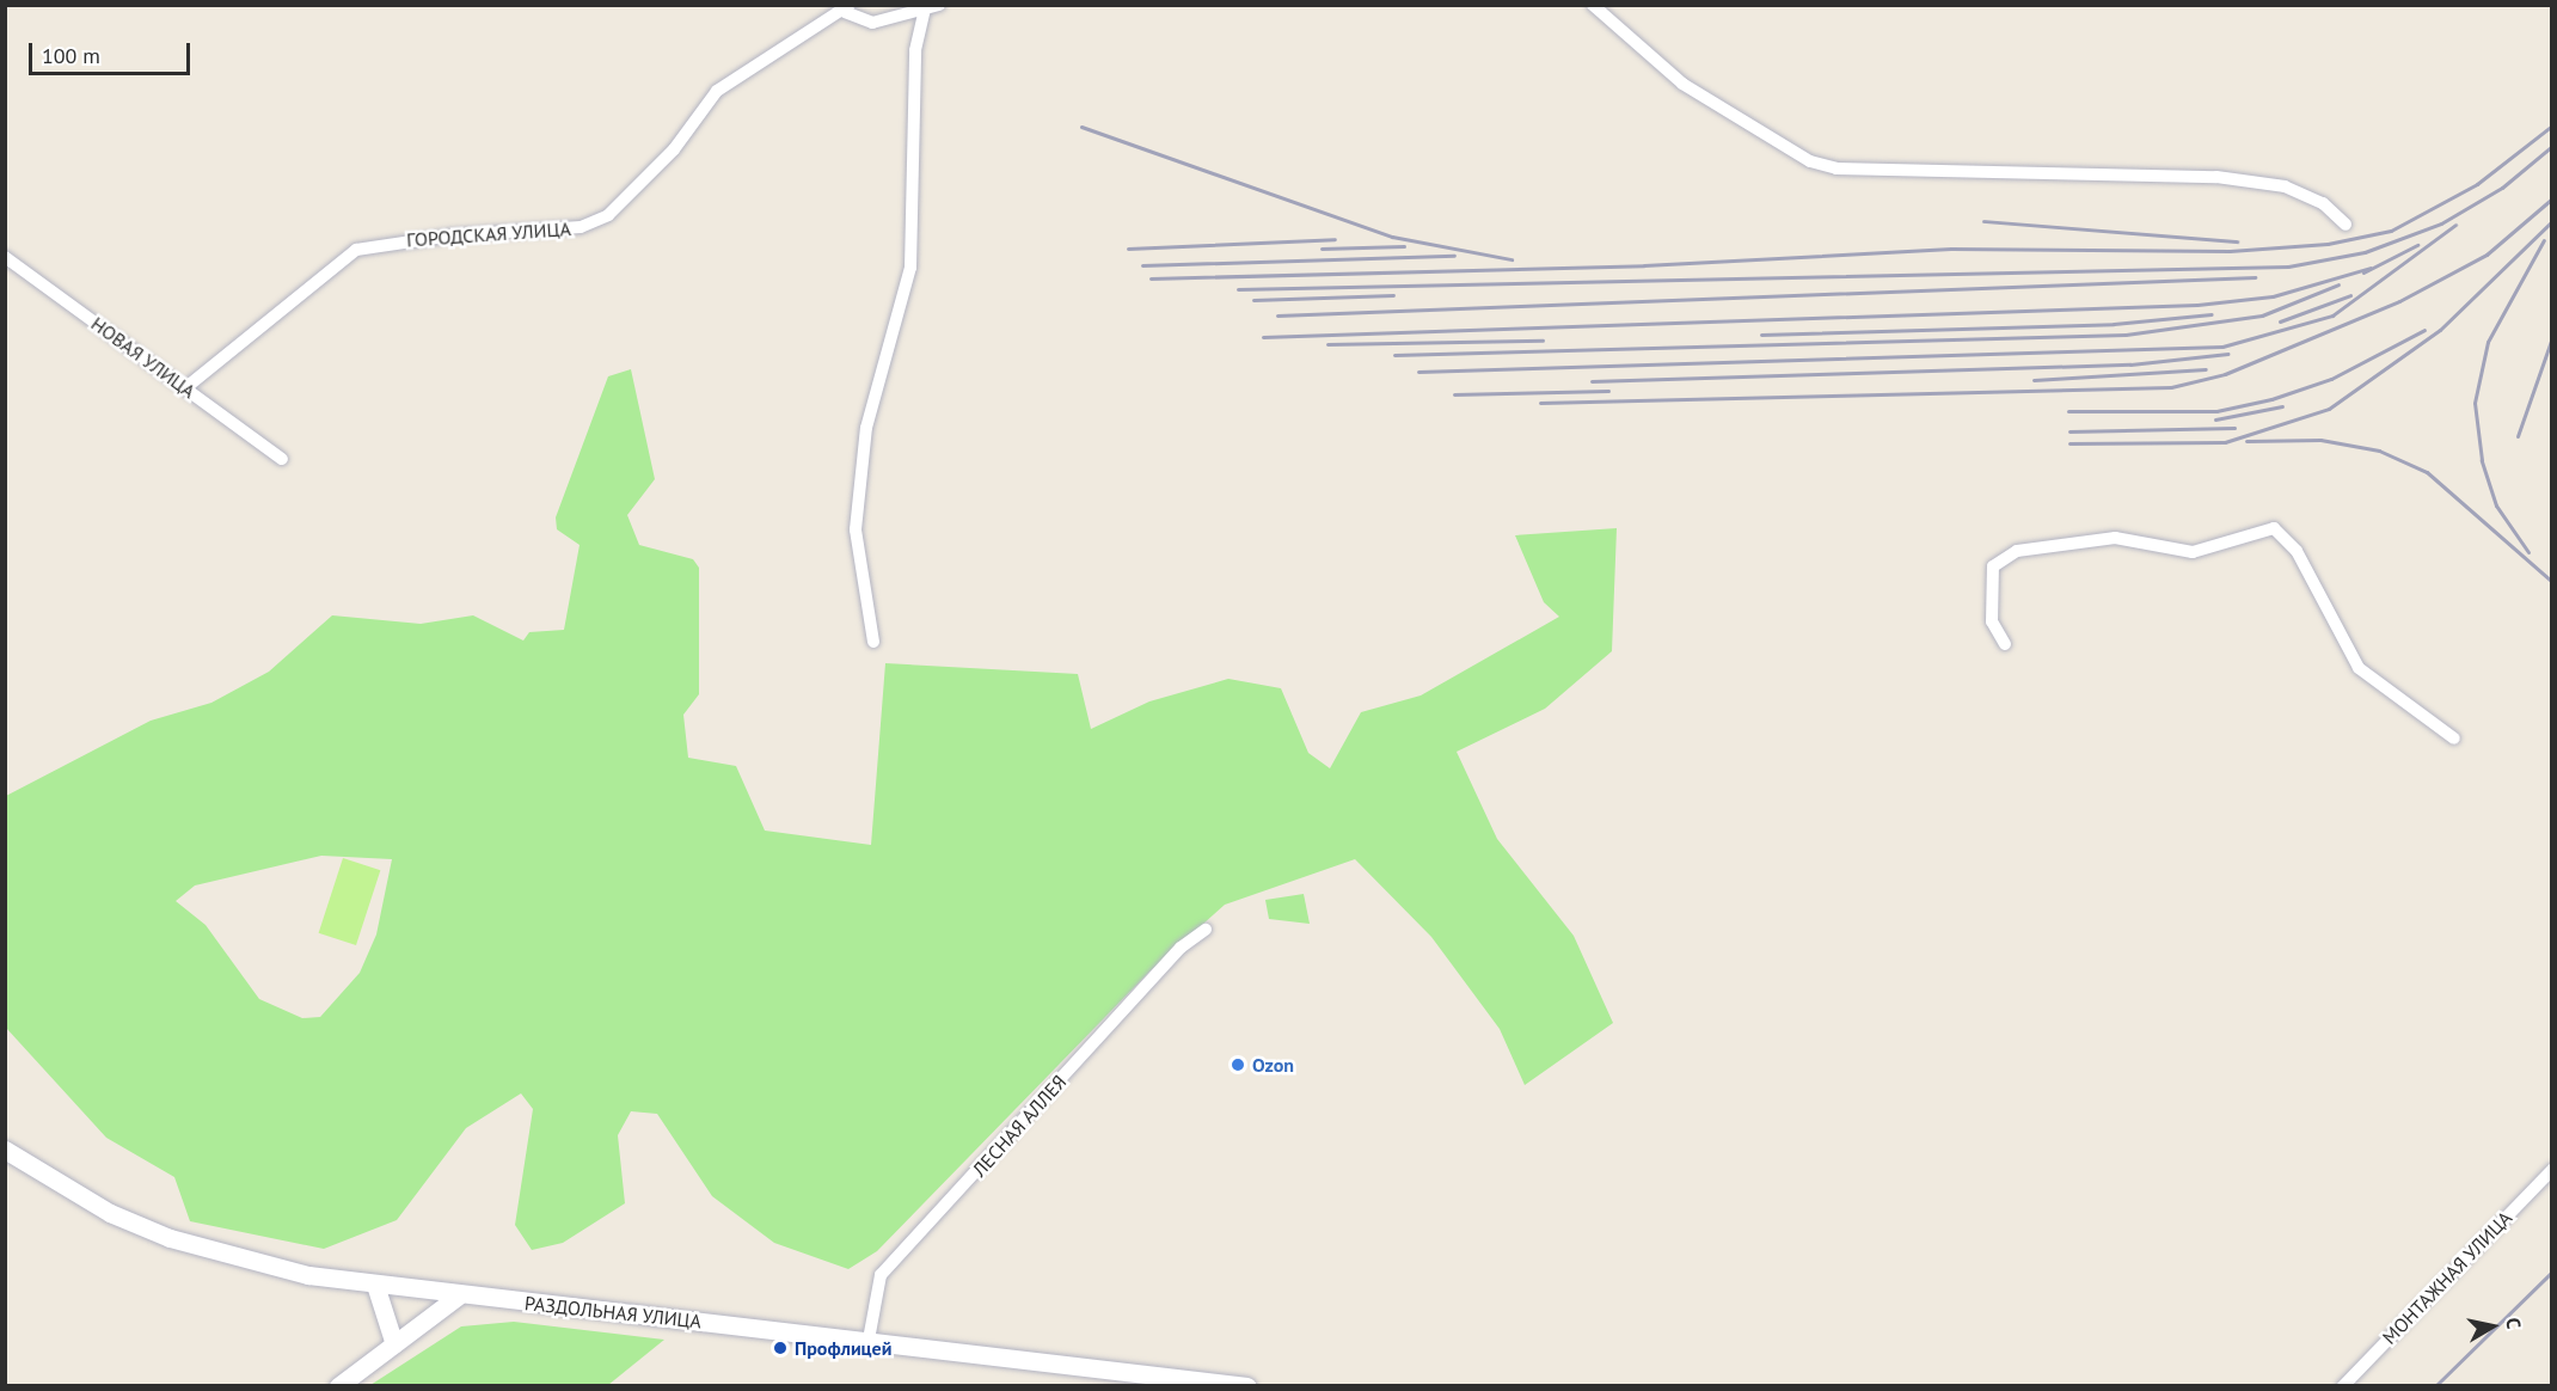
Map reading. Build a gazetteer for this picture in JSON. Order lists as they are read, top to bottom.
{
  "streets": {
    "main road": ["РАЗДОЛЬНАЯ УЛИЦА"],
    "street": [
      "ГОРОДСКАЯ УЛИЦА",
      "НОВАЯ УЛИЦА",
      "ЛЕСНАЯ АЛЛЕЯ",
      "МОНТАЖНАЯ УЛИЦА"
    ]
  },
  "crossings": [
    ["ГОРОДСКАЯ УЛИЦА", "НОВАЯ УЛИЦА"],
    ["ЛЕСНАЯ АЛЛЕЯ", "РАЗДОЛЬНАЯ УЛИЦА"]
  ],
  "places": ["Ozon", "Профлицей"],
  "scale_bar": "100 m",
  "north": "right"
}
